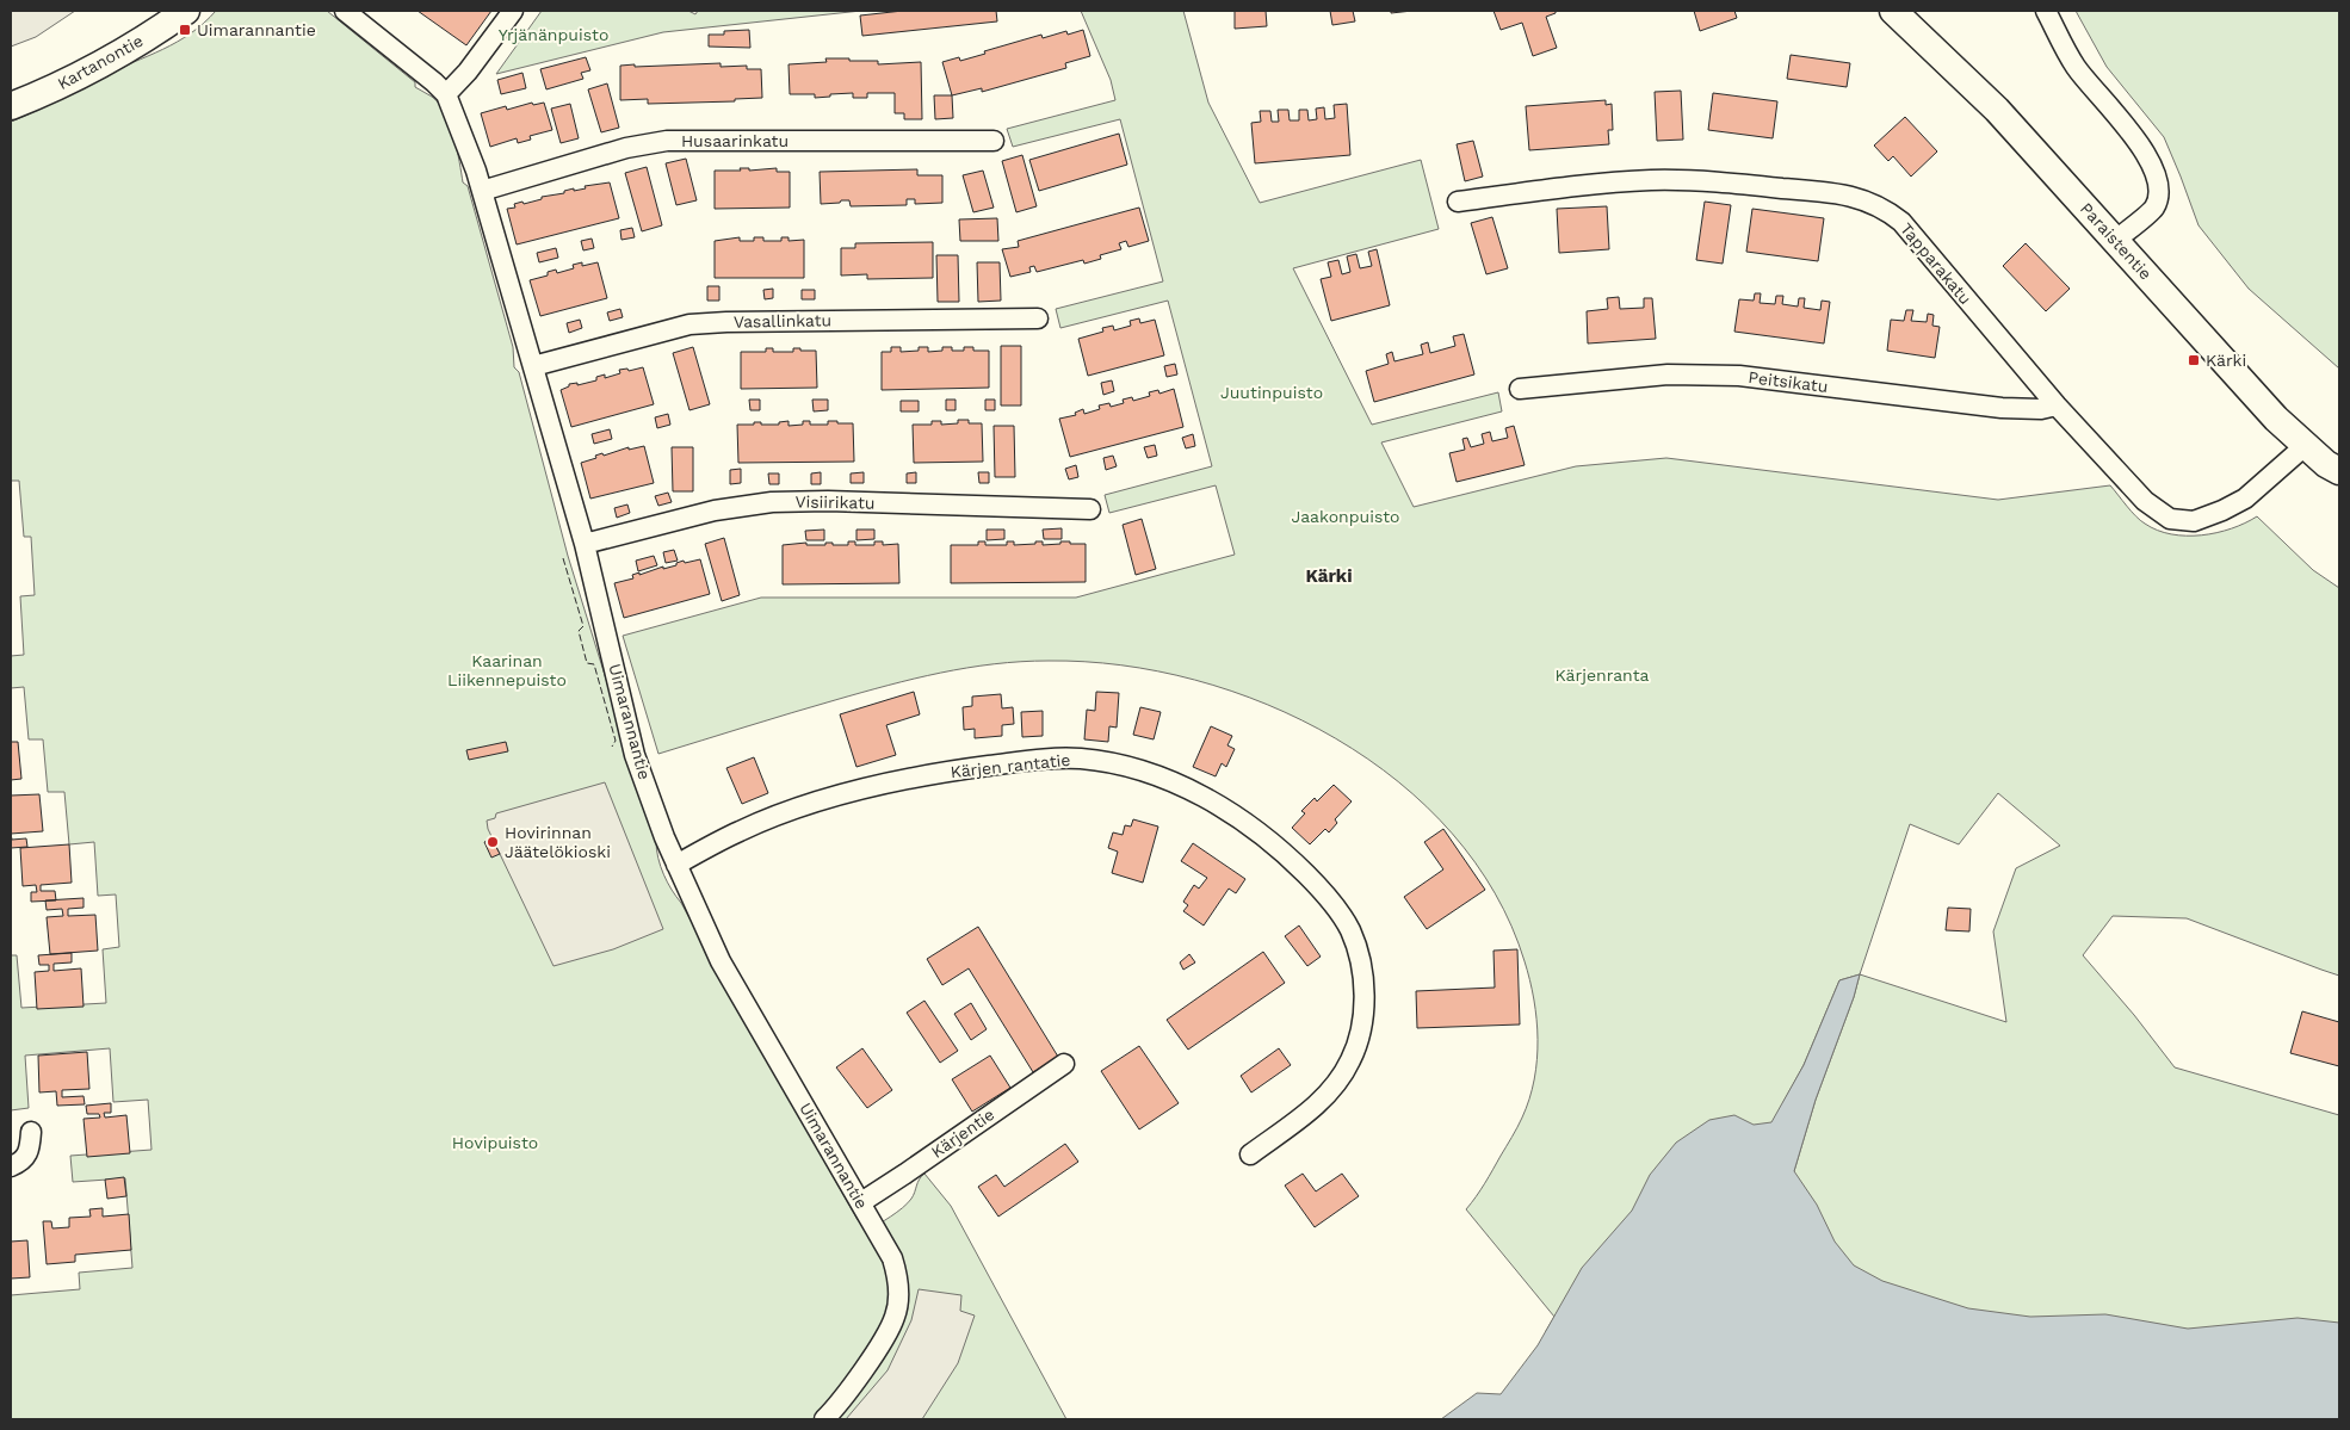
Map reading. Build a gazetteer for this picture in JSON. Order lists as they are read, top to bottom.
{
  "streets": {
    "main road": ["Kartanontie", "Paraistentie"],
    "street": [
      "Husaarinkatu",
      "Tapparakatu",
      "Vasallinkatu",
      "Peitsikatu",
      "Visiirikatu",
      "Uimarannantie",
      "Kärjen rantatie",
      "Kärjentie"
    ]
  },
  "crossings": [
    ["Husaarinkatu", "Uimarannantie"],
    ["Paraistentie", "Tapparakatu"],
    ["Tapparakatu", "Peitsikatu"],
    ["Vasallinkatu", "Uimarannantie"],
    ["Visiirikatu", "Uimarannantie"],
    ["Uimarannantie", "Kärjen rantatie"],
    ["Uimarannantie", "Kärjentie"]
  ],
  "districts": ["Kärki"],
  "parks": [
    "Yrjänänpuisto",
    "Juutinpuisto",
    "Jaakonpuisto",
    "Kaarinan Liikennepuisto",
    "Kärjenranta",
    "Hovipuisto"
  ],
  "places": {
    "transit": ["Uimarannantie", "Kärki"],
    "other": ["Hovirinnan Jäätelökioski"]
  }
}
